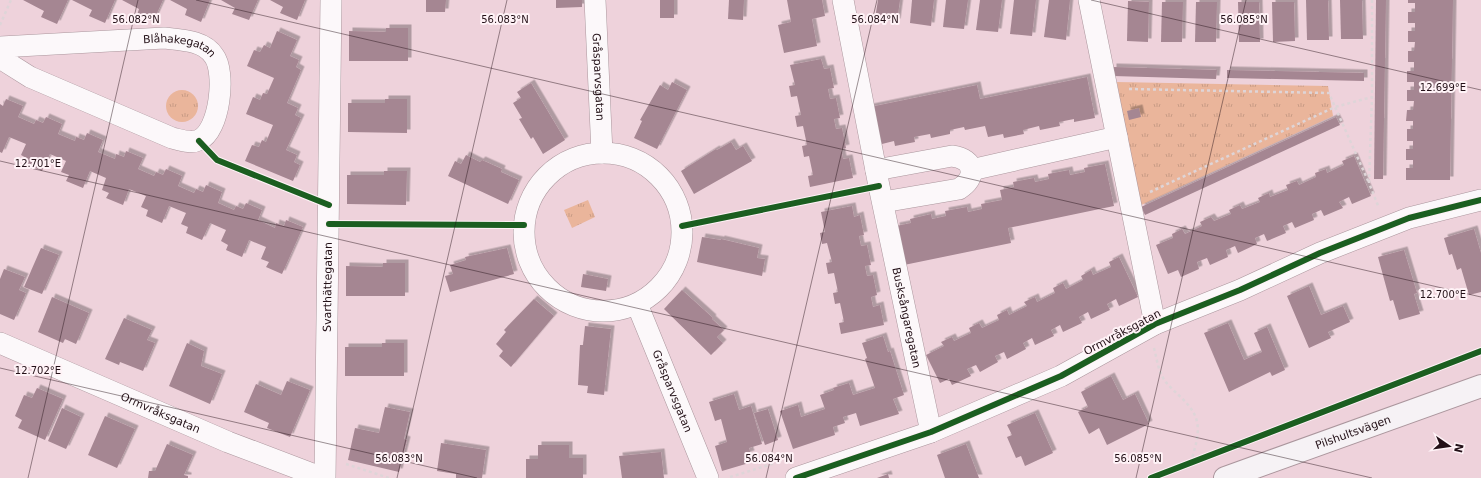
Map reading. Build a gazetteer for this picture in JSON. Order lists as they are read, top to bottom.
{
  "streets": {
    "street": [
      "Blåhakegatan",
      "Gråsparvsgatan",
      "Svarthättegatan",
      "Busksångaregatan",
      "Ormvråksgatan",
      "Pilshultsvägen"
    ]
  },
  "crossings": [
    ["Svarthättegatan", "Ormvråksgatan"],
    ["Busksångaregatan", "Ormvråksgatan"]
  ],
  "north": "right",
  "coordinates": [
    "56.082°N",
    "56.083°N",
    "56.084°N",
    "56.085°N",
    "12.699°E",
    "12.701°E",
    "12.700°E",
    "12.702°E"
  ]
}
